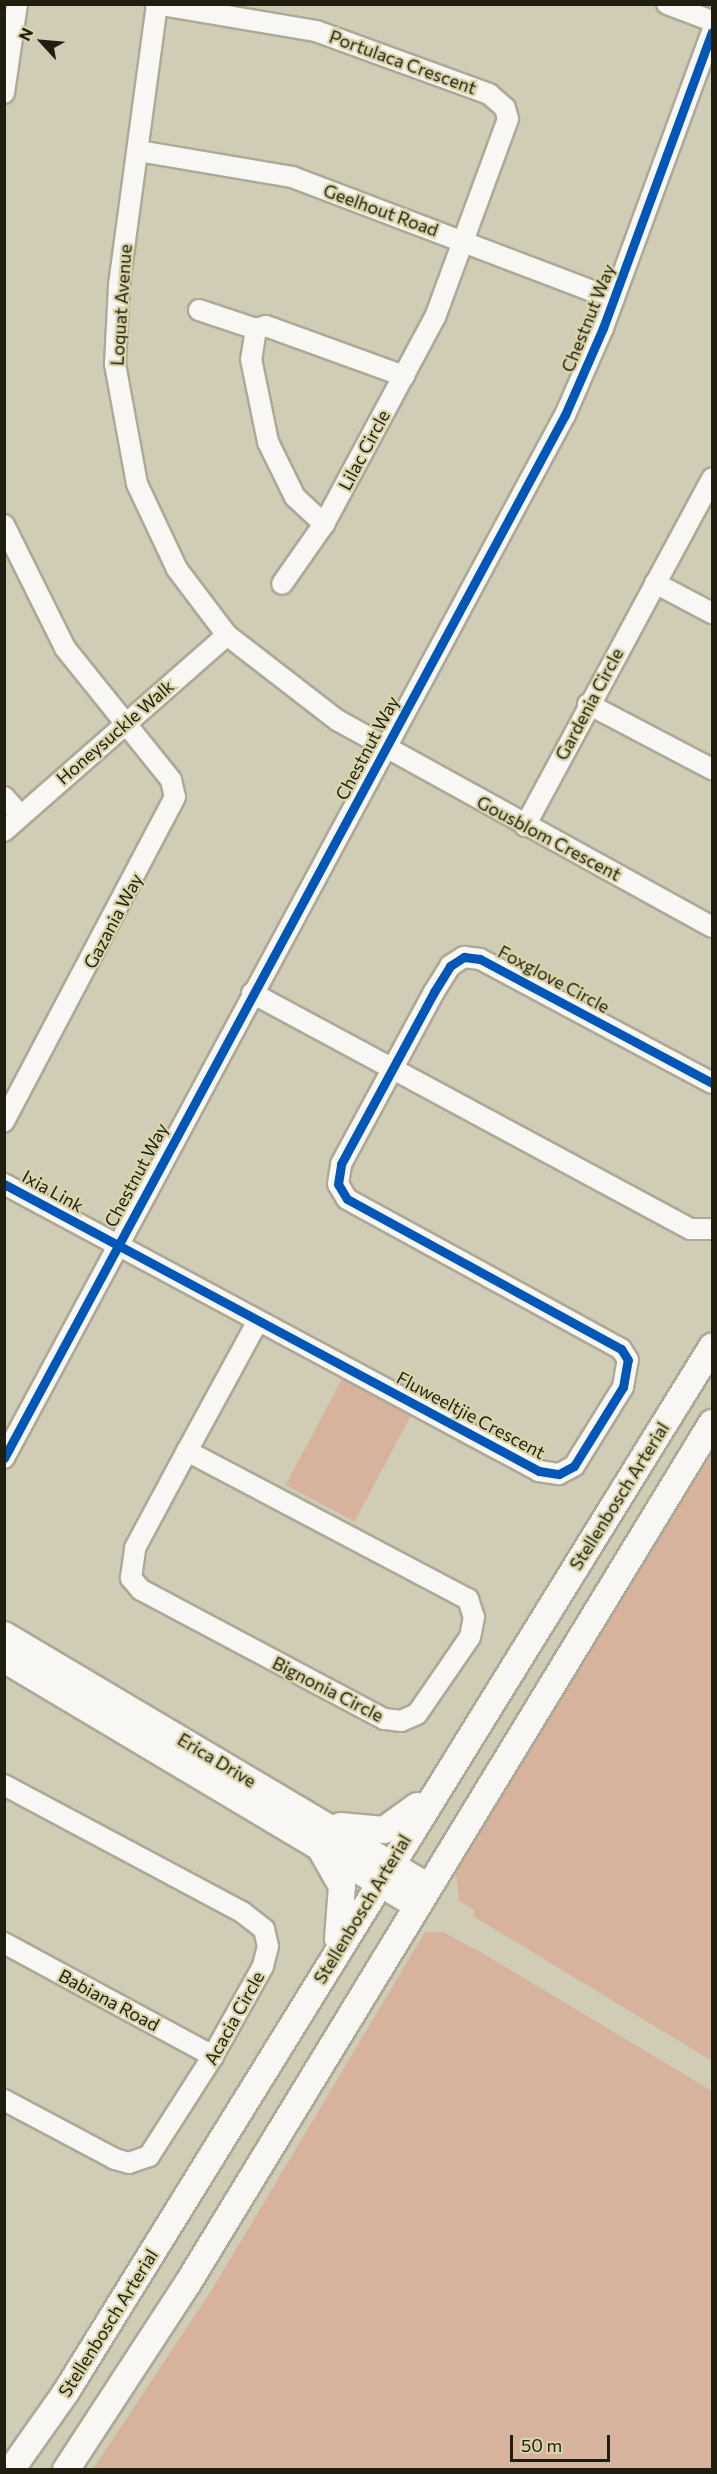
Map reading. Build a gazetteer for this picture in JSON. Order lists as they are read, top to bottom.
{
  "streets": {
    "main road": ["Stellenbosch Arterial", "Erica Drive"],
    "street": [
      "Portulaca Crescent",
      "Geelhout Road",
      "Loquat Avenue",
      "Chestnut Way",
      "Lilac Circle",
      "Gardenia Circle",
      "Honeysuckle Walk",
      "Gousblom Crescent",
      "Gazania Way",
      "Foxglove Circle",
      "Ixia Link",
      "Fluweeltjie Crescent",
      "Bignonia Circle",
      "Babiana Road",
      "Acacia Circle"
    ]
  },
  "crossings": [
    ["Portulaca Crescent", "Geelhout Road"],
    ["Portulaca Crescent", "Loquat Avenue"],
    ["Portulaca Crescent", "Lilac Circle"],
    ["Geelhout Road", "Loquat Avenue"],
    ["Geelhout Road", "Chestnut Way"],
    ["Geelhout Road", "Lilac Circle"],
    ["Loquat Avenue", "Chestnut Way"],
    ["Loquat Avenue", "Honeysuckle Walk"],
    ["Loquat Avenue", "Gousblom Crescent"],
    ["Chestnut Way", "Gousblom Crescent"],
    ["Chestnut Way", "Ixia Link"],
    ["Chestnut Way", "Fluweeltjie Crescent"],
    ["Gardenia Circle", "Gousblom Crescent"],
    ["Honeysuckle Walk", "Gazania Way"],
    ["Foxglove Circle", "Fluweeltjie Crescent"],
    ["Ixia Link", "Fluweeltjie Crescent"],
    ["Fluweeltjie Crescent", "Bignonia Circle"],
    ["Stellenbosch Arterial", "Erica Drive"],
    ["Babiana Road", "Acacia Circle"]
  ],
  "scale_bar": "50 m",
  "north": "top left"
}
